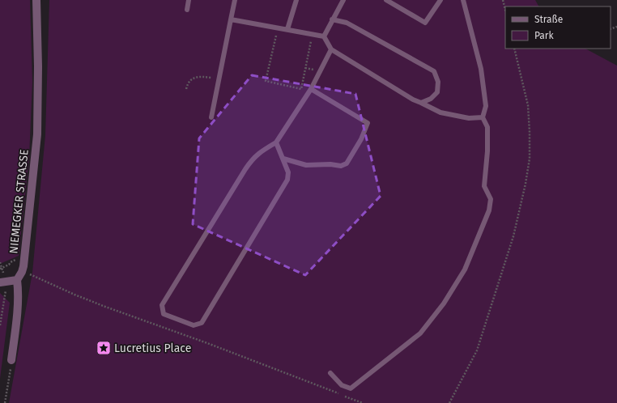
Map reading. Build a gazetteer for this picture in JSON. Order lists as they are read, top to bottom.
{
  "streets": {
    "street": ["NIEMEGKER STRASSE"]
  },
  "places": {
    "place": ["Lucretius Place"]
  },
  "legend": ["Straße", "Park"]
}
